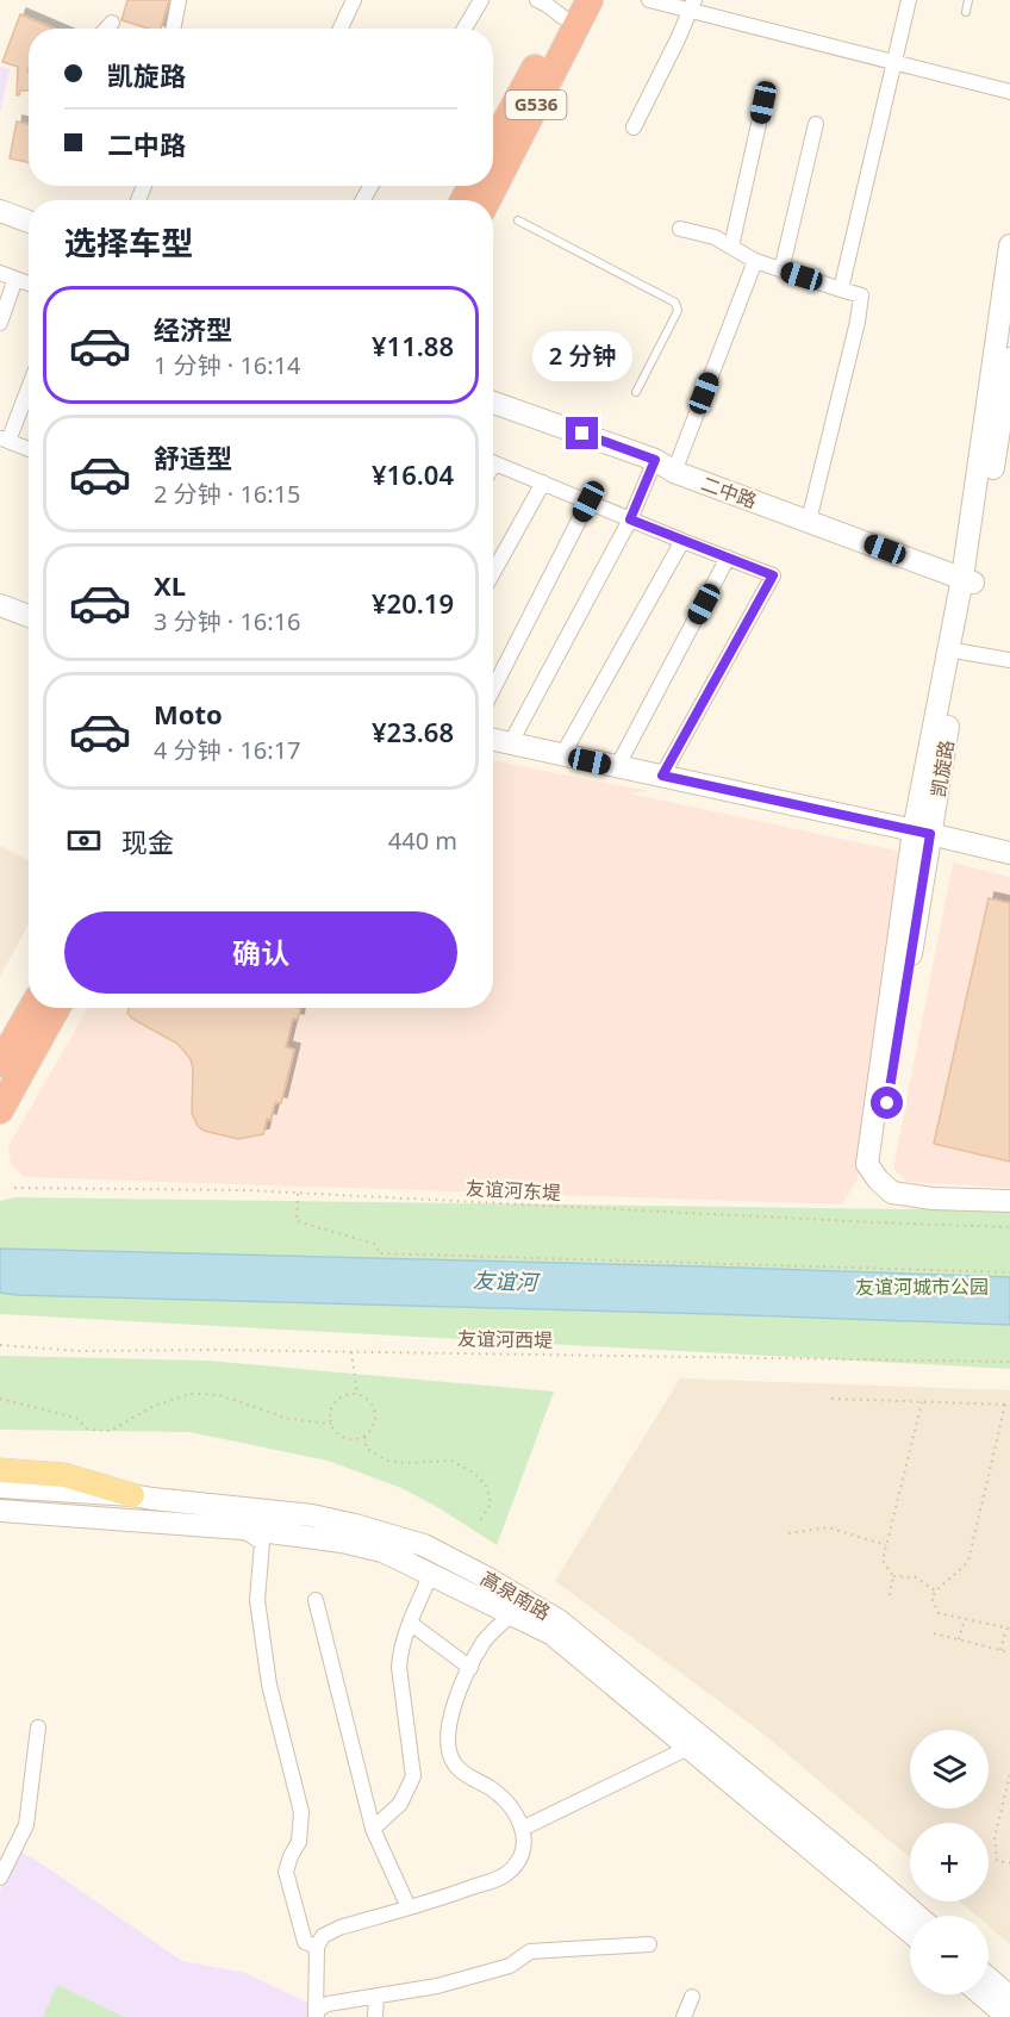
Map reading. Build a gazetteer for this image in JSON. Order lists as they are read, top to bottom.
{
  "streets": {
    "highway": ["G536"],
    "street": ["二中路", "凯旋路", "高泉南路"],
    "path": ["友谊河东堤", "友谊河西堤"]
  },
  "crossings": [
    ["二中路", "凯旋路"]
  ],
  "water": ["友谊河"],
  "parks": ["友谊河城市公园"],
  "page": {
    "banner": ["凯旋路", "二中路"],
    "heading": "选择车型",
    "list": [
      {
        "name": "经济型",
        "note": "1 分钟 · 16:14",
        "value": "¥11.88"
      },
      {
        "name": "舒适型",
        "note": "2 分钟 · 16:15",
        "value": "¥16.04"
      },
      {
        "name": "XL",
        "note": "3 分钟 · 16:16",
        "value": "¥20.19"
      },
      {
        "name": "Moto",
        "note": "4 分钟 · 16:17",
        "value": "¥23.68"
      }
    ],
    "bubble": "2 分钟",
    "pay": ["现金", "440 m"],
    "buttons": "确认",
    "map_buttons": ["+", "−"]
  }
}
